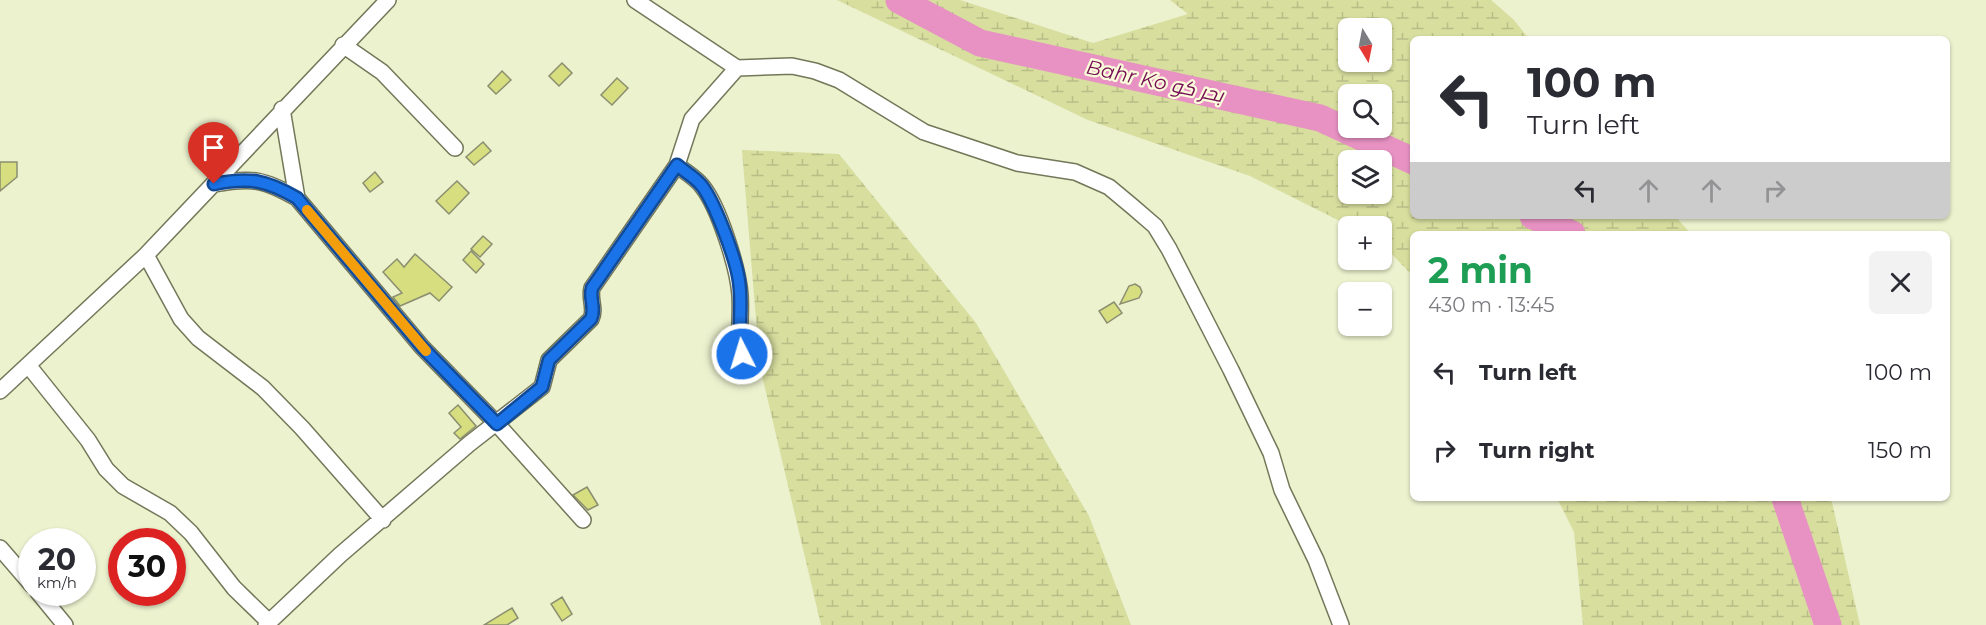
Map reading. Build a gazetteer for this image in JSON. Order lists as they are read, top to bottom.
{
  "water": ["Bahr Ko بحر كو"],
  "north": "bottom",
  "page": {
    "map_buttons": ["+", "−"],
    "turn": ["100 m", "Turn left"],
    "heading": ["2 min", "430 m · 13:45"],
    "list": [
      {
        "name": "Turn left",
        "value": "100 m"
      },
      {
        "name": "Turn right",
        "value": "150 m"
      }
    ],
    "speed": "20 km/h",
    "limit": "30"
  }
}
